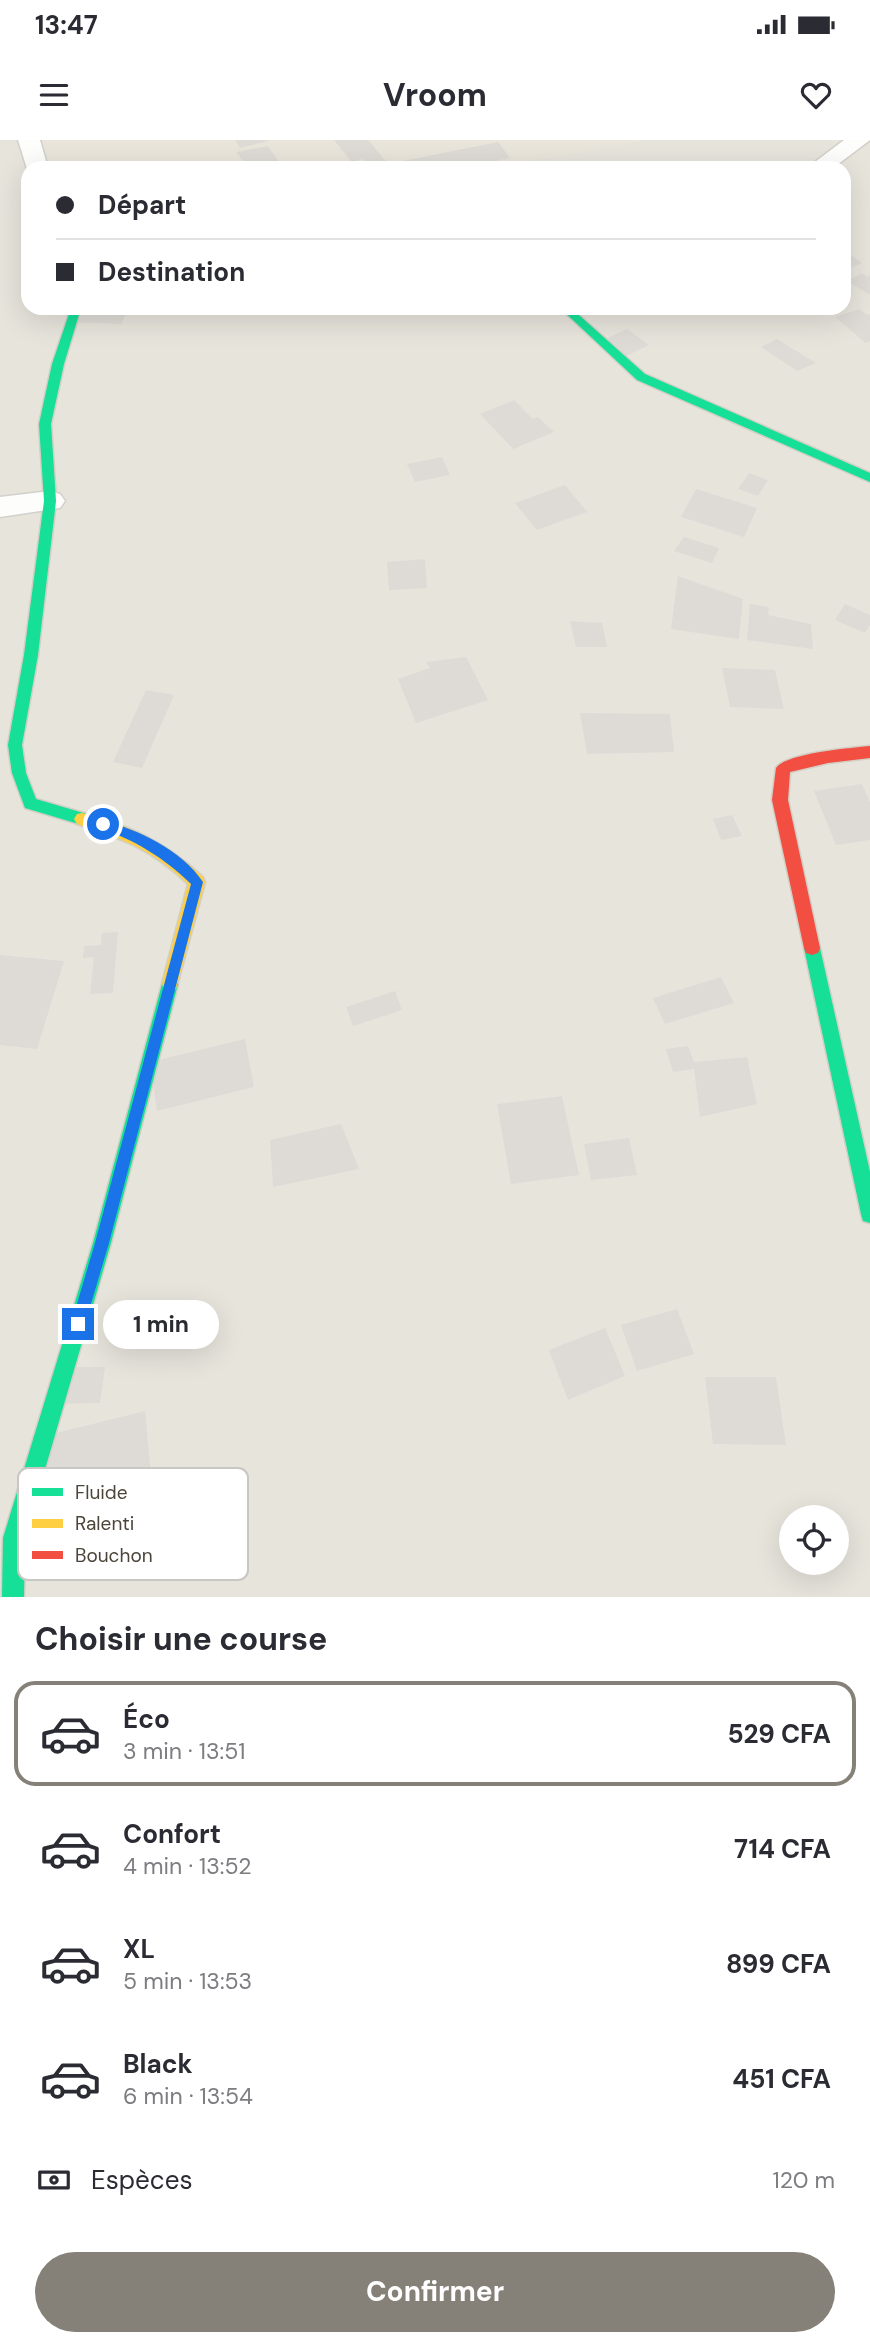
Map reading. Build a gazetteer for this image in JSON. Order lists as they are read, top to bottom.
{
  "legend": ["Fluide", "Ralenti", "Bouchon"],
  "page": {
    "status": "13:47",
    "header": "Vroom",
    "banner": ["Départ", "Destination"],
    "bubble": "1 min",
    "heading": "Choisir une course",
    "list": [
      {
        "name": "Éco",
        "note": "3 min · 13:51",
        "value": "529 CFA"
      },
      {
        "name": "Confort",
        "note": "4 min · 13:52",
        "value": "714 CFA"
      },
      {
        "name": "XL",
        "note": "5 min · 13:53",
        "value": "899 CFA"
      },
      {
        "name": "Black",
        "note": "6 min · 13:54",
        "value": "451 CFA"
      }
    ],
    "pay": ["Espèces", "120 m"],
    "buttons": "Confirmer"
  }
}
